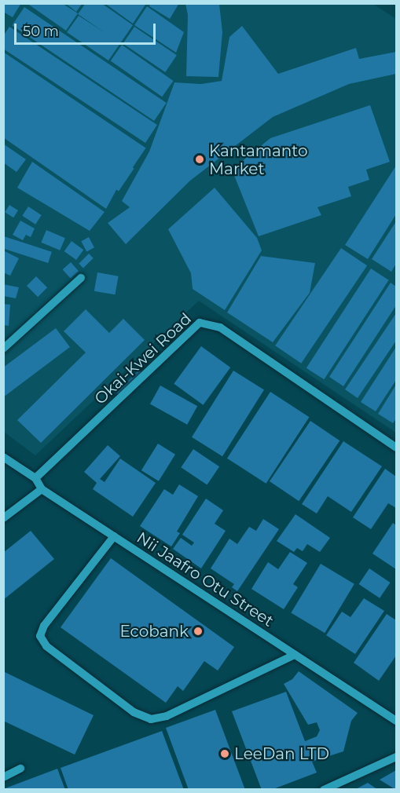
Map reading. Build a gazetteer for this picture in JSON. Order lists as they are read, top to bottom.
{
  "streets": {
    "street": ["Okai-Kwei Road", "Nii Jaafro Otu Street"]
  },
  "crossings": [
    ["Okai-Kwei Road", "Nii Jaafro Otu Street"]
  ],
  "places": ["Kantamanto Market", "Ecobank", "LeeDan LTD"],
  "scale_bar": "50 m"
}
